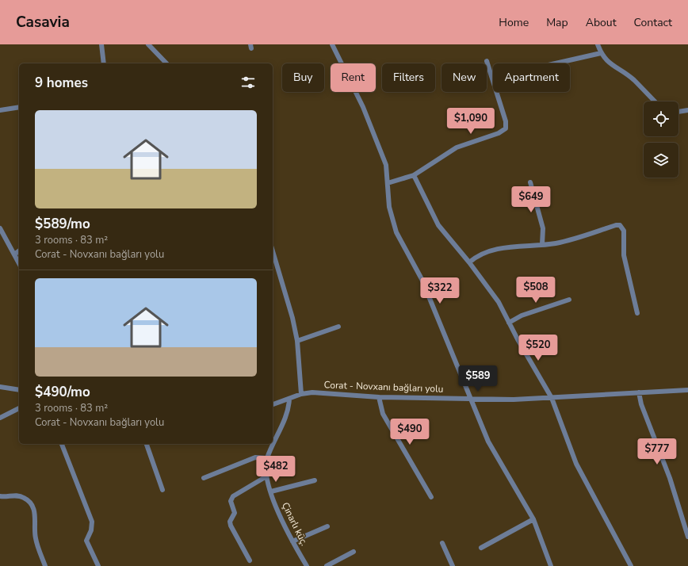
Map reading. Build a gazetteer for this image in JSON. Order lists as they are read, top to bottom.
{
  "streets": {
    "street": ["Corat - Novxanı bağları yolu", "Çinarlı küç."]
  },
  "crossings": [
    ["Corat - Novxanı bağları yolu", "Çinarlı küç."]
  ],
  "page": {
    "header": "Casavia",
    "nav": [
      "Home",
      "Map",
      "About",
      "Contact"
    ],
    "chip": [
      "Buy",
      "Rent",
      "Filters",
      "New",
      "Apartment"
    ],
    "heading": "9 homes",
    "list": [
      {
        "name": "$589/mo",
        "note": "3 rooms · 83 m² · Corat - Novxanı bağları yolu"
      },
      {
        "name": "$490/mo",
        "note": "3 rooms · 83 m² · Corat - Novxanı bağları yolu"
      }
    ],
    "price": [
      "$1,090",
      "$649",
      "$508",
      "$322",
      "$520",
      "$589",
      "$490",
      "$777",
      "$482"
    ]
  }
}
